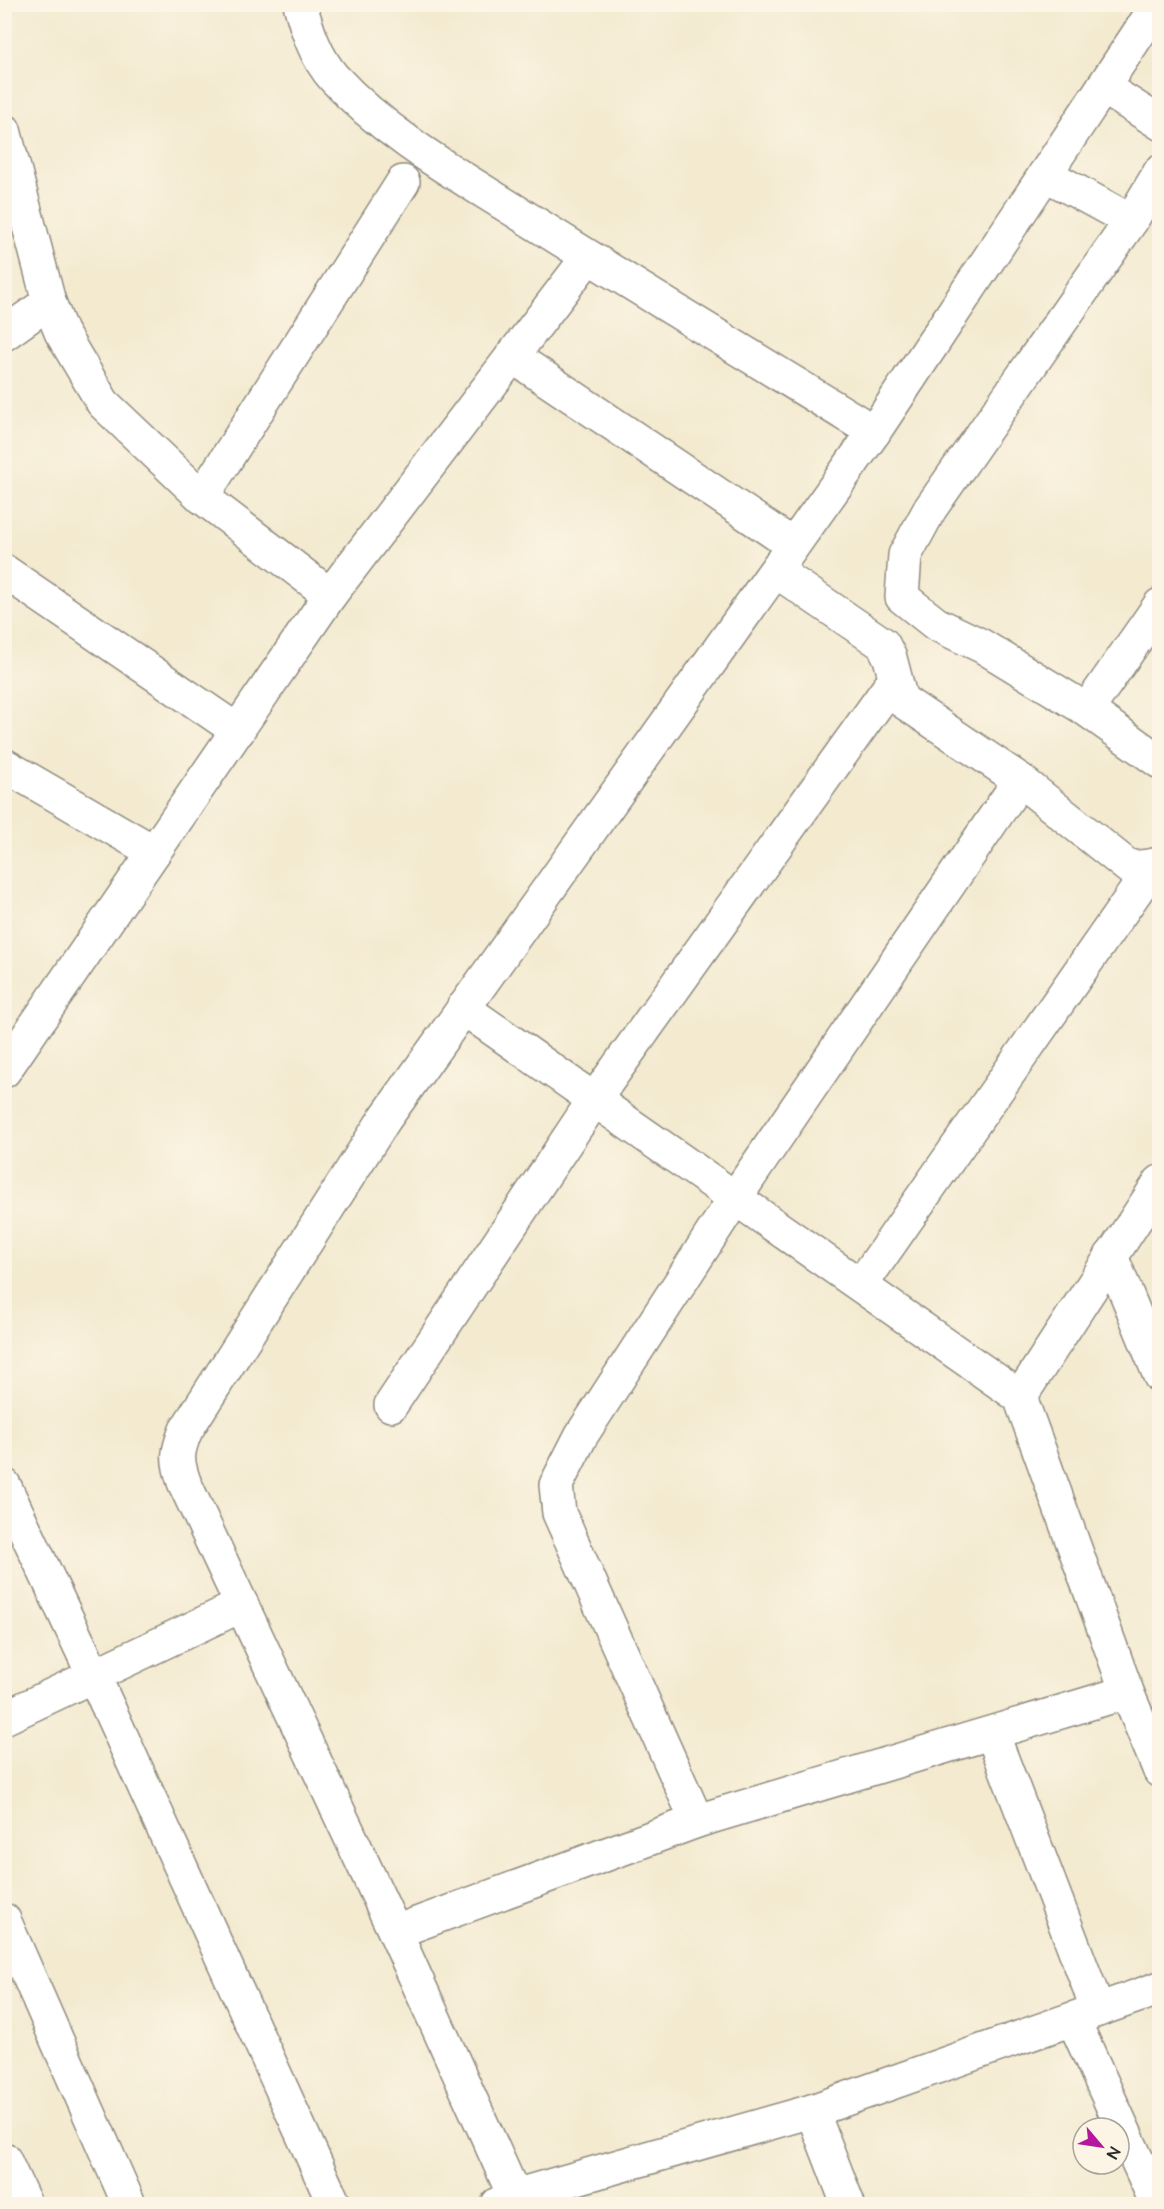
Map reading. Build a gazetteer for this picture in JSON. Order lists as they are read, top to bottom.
{
  "north": "bottom right"
}
